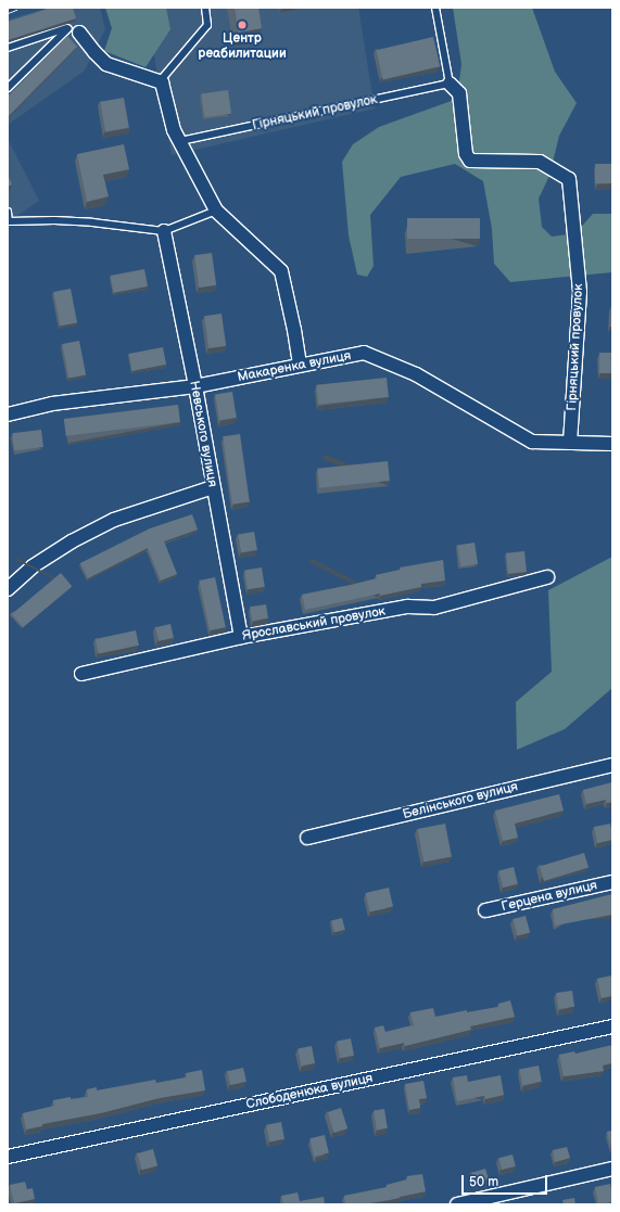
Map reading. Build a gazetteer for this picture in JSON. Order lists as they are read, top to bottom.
{
  "streets": {
    "street": [
      "Гірняцький провулок",
      "Макаренка вулиця",
      "Невського вулиця",
      "Ярославський провулок",
      "Белінського вулиця",
      "Герцена вулиця",
      "Слободенюка вулиця"
    ]
  },
  "crossings": [
    ["Гірняцький провулок", "Макаренка вулиця"],
    ["Макаренка вулиця", "Невського вулиця"],
    ["Невського вулиця", "Ярославський провулок"]
  ],
  "places": ["Центр реабилитации"],
  "scale_bar": "50 m"
}
